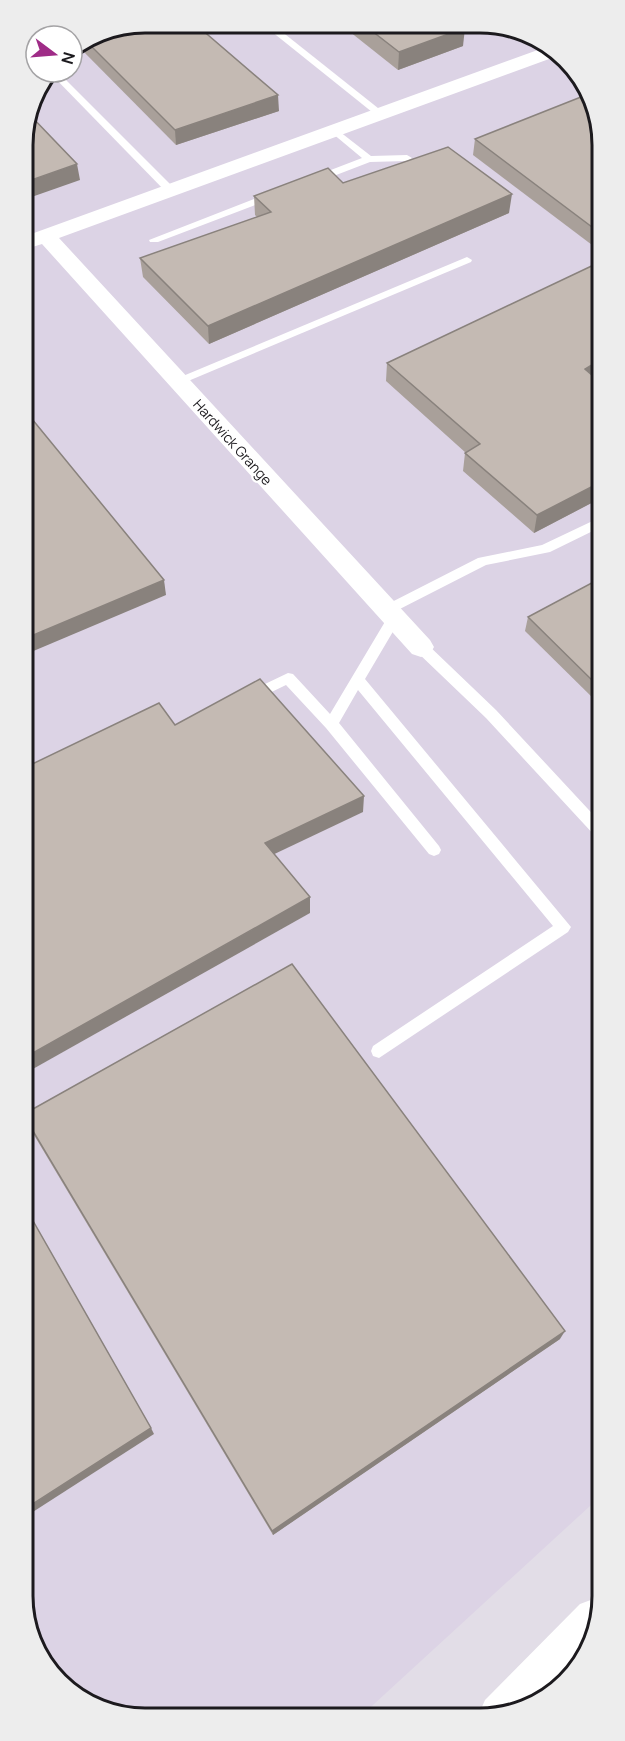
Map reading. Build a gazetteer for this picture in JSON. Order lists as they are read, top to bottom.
{
  "streets": {
    "street": ["Hardwick Grange"]
  },
  "north": "right"
}
